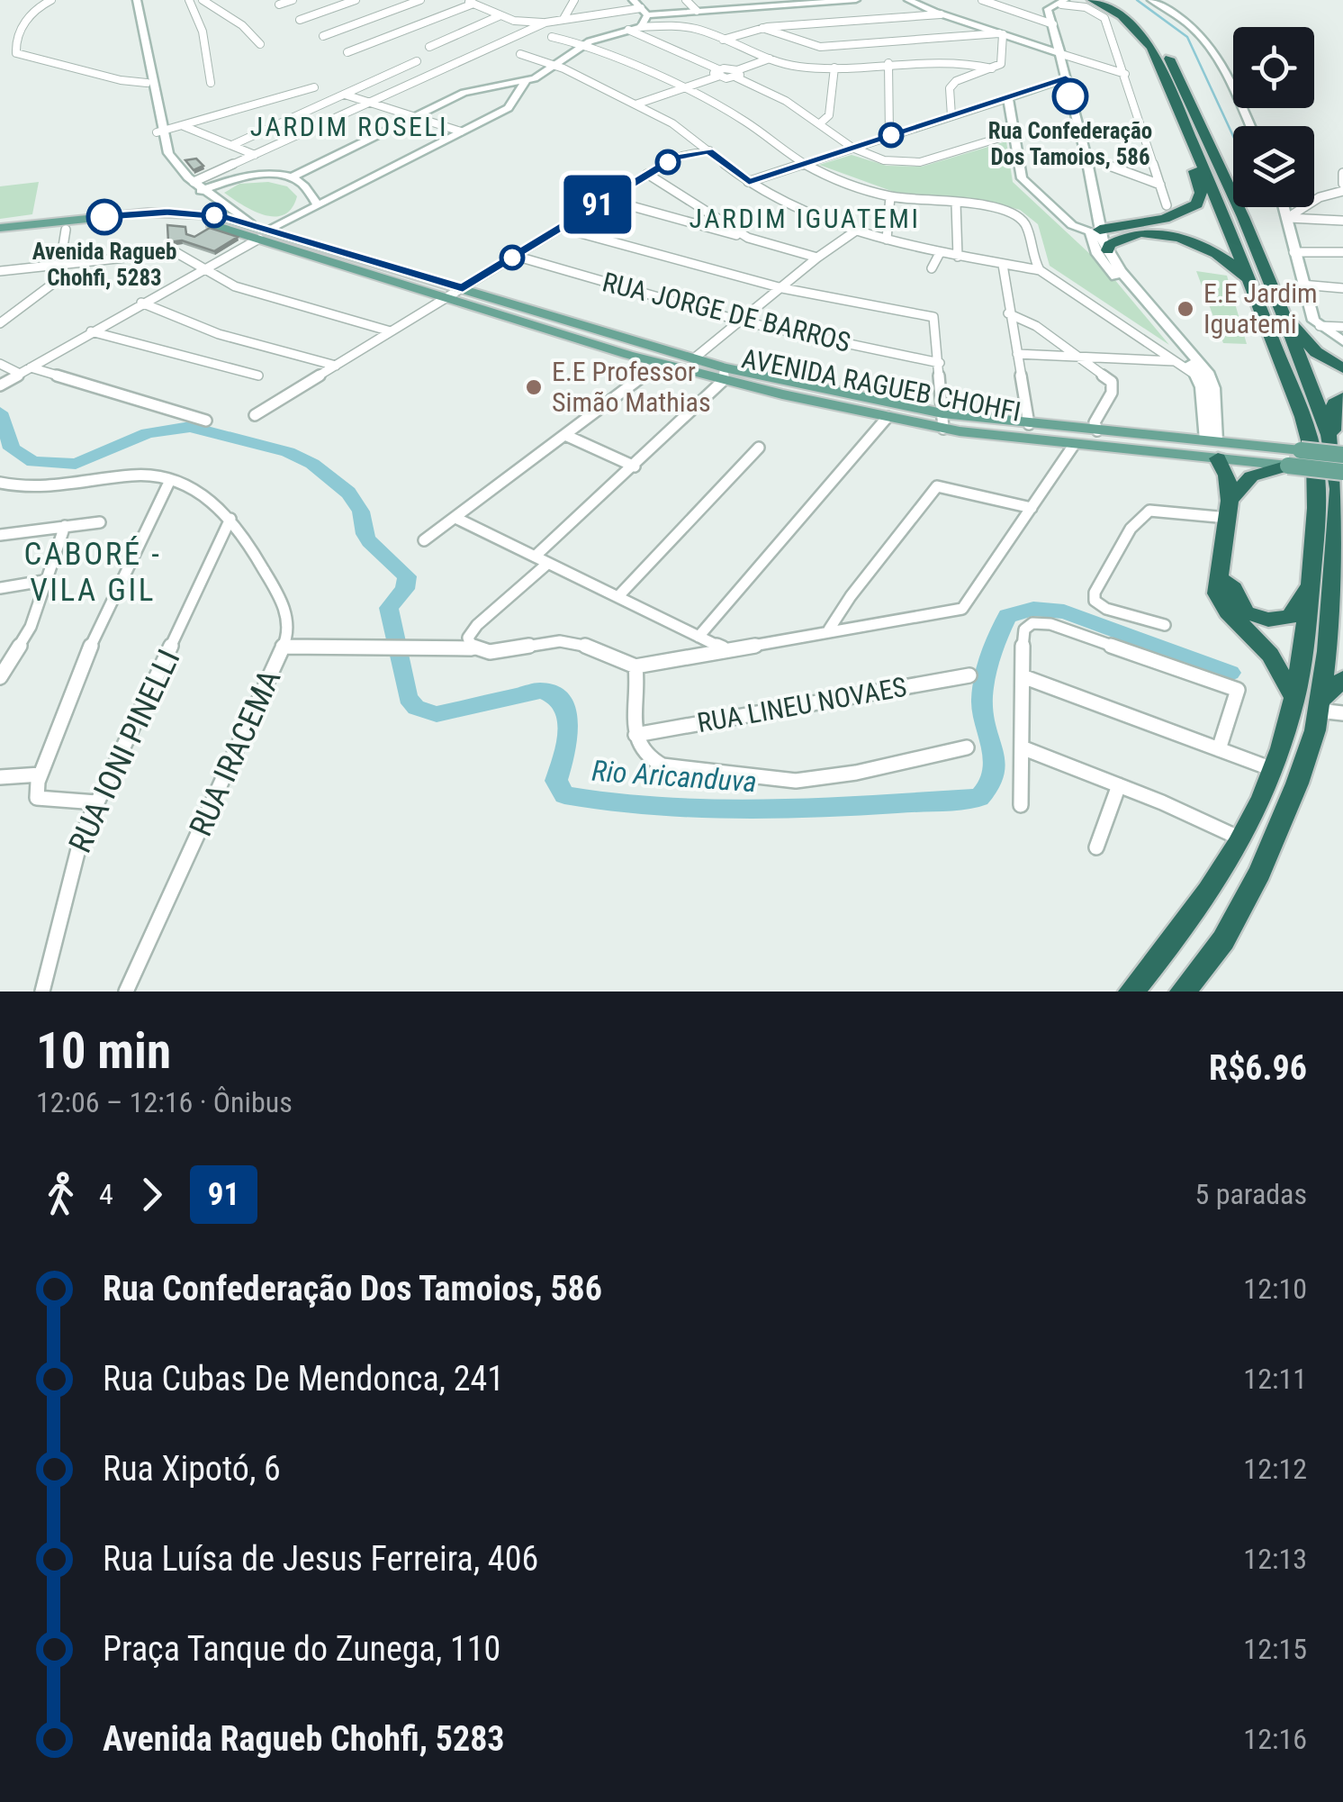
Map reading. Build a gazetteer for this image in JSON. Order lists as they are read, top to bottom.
{
  "streets": {
    "main road": ["AVENIDA RAGUEB CHOHFI"],
    "street": [
      "RUA JORGE DE BARROS",
      "RUA LINEU NOVAES",
      "RUA IONI PINELLI",
      "RUA IRACEMA"
    ]
  },
  "crossings": [
    ["RUA IONI PINELLI", "RUA IRACEMA"]
  ],
  "districts": ["JARDIM ROSELI", "JARDIM IGUATEMI", "CABORÉ - VILA GIL"],
  "water": ["Rio Aricanduva"],
  "places": [
    "Rua Confederação Dos Tamoios, 586",
    "Avenida Ragueb Chohfi, 5283",
    "E.E Jardim Iguatemi",
    "E.E Professor Simão Mathias"
  ],
  "lines": ["bus line 91"],
  "page": {
    "on_map": "91",
    "heading": ["10 min", "12:06 – 12:16 · Ônibus", "R$6.96"],
    "legs": ["4", "91", "5 paradas"],
    "list": [
      {
        "name": "Rua Confederação Dos Tamoios, 586",
        "value": "12:10"
      },
      {
        "name": "Rua Cubas De Mendonca, 241",
        "value": "12:11"
      },
      {
        "name": "Rua Xipotó, 6",
        "value": "12:12"
      },
      {
        "name": "Rua Luísa de Jesus Ferreira, 406",
        "value": "12:13"
      },
      {
        "name": "Praça Tanque do Zunega, 110",
        "value": "12:15"
      },
      {
        "name": "Avenida Ragueb Chohfi, 5283",
        "value": "12:16"
      }
    ]
  }
}
